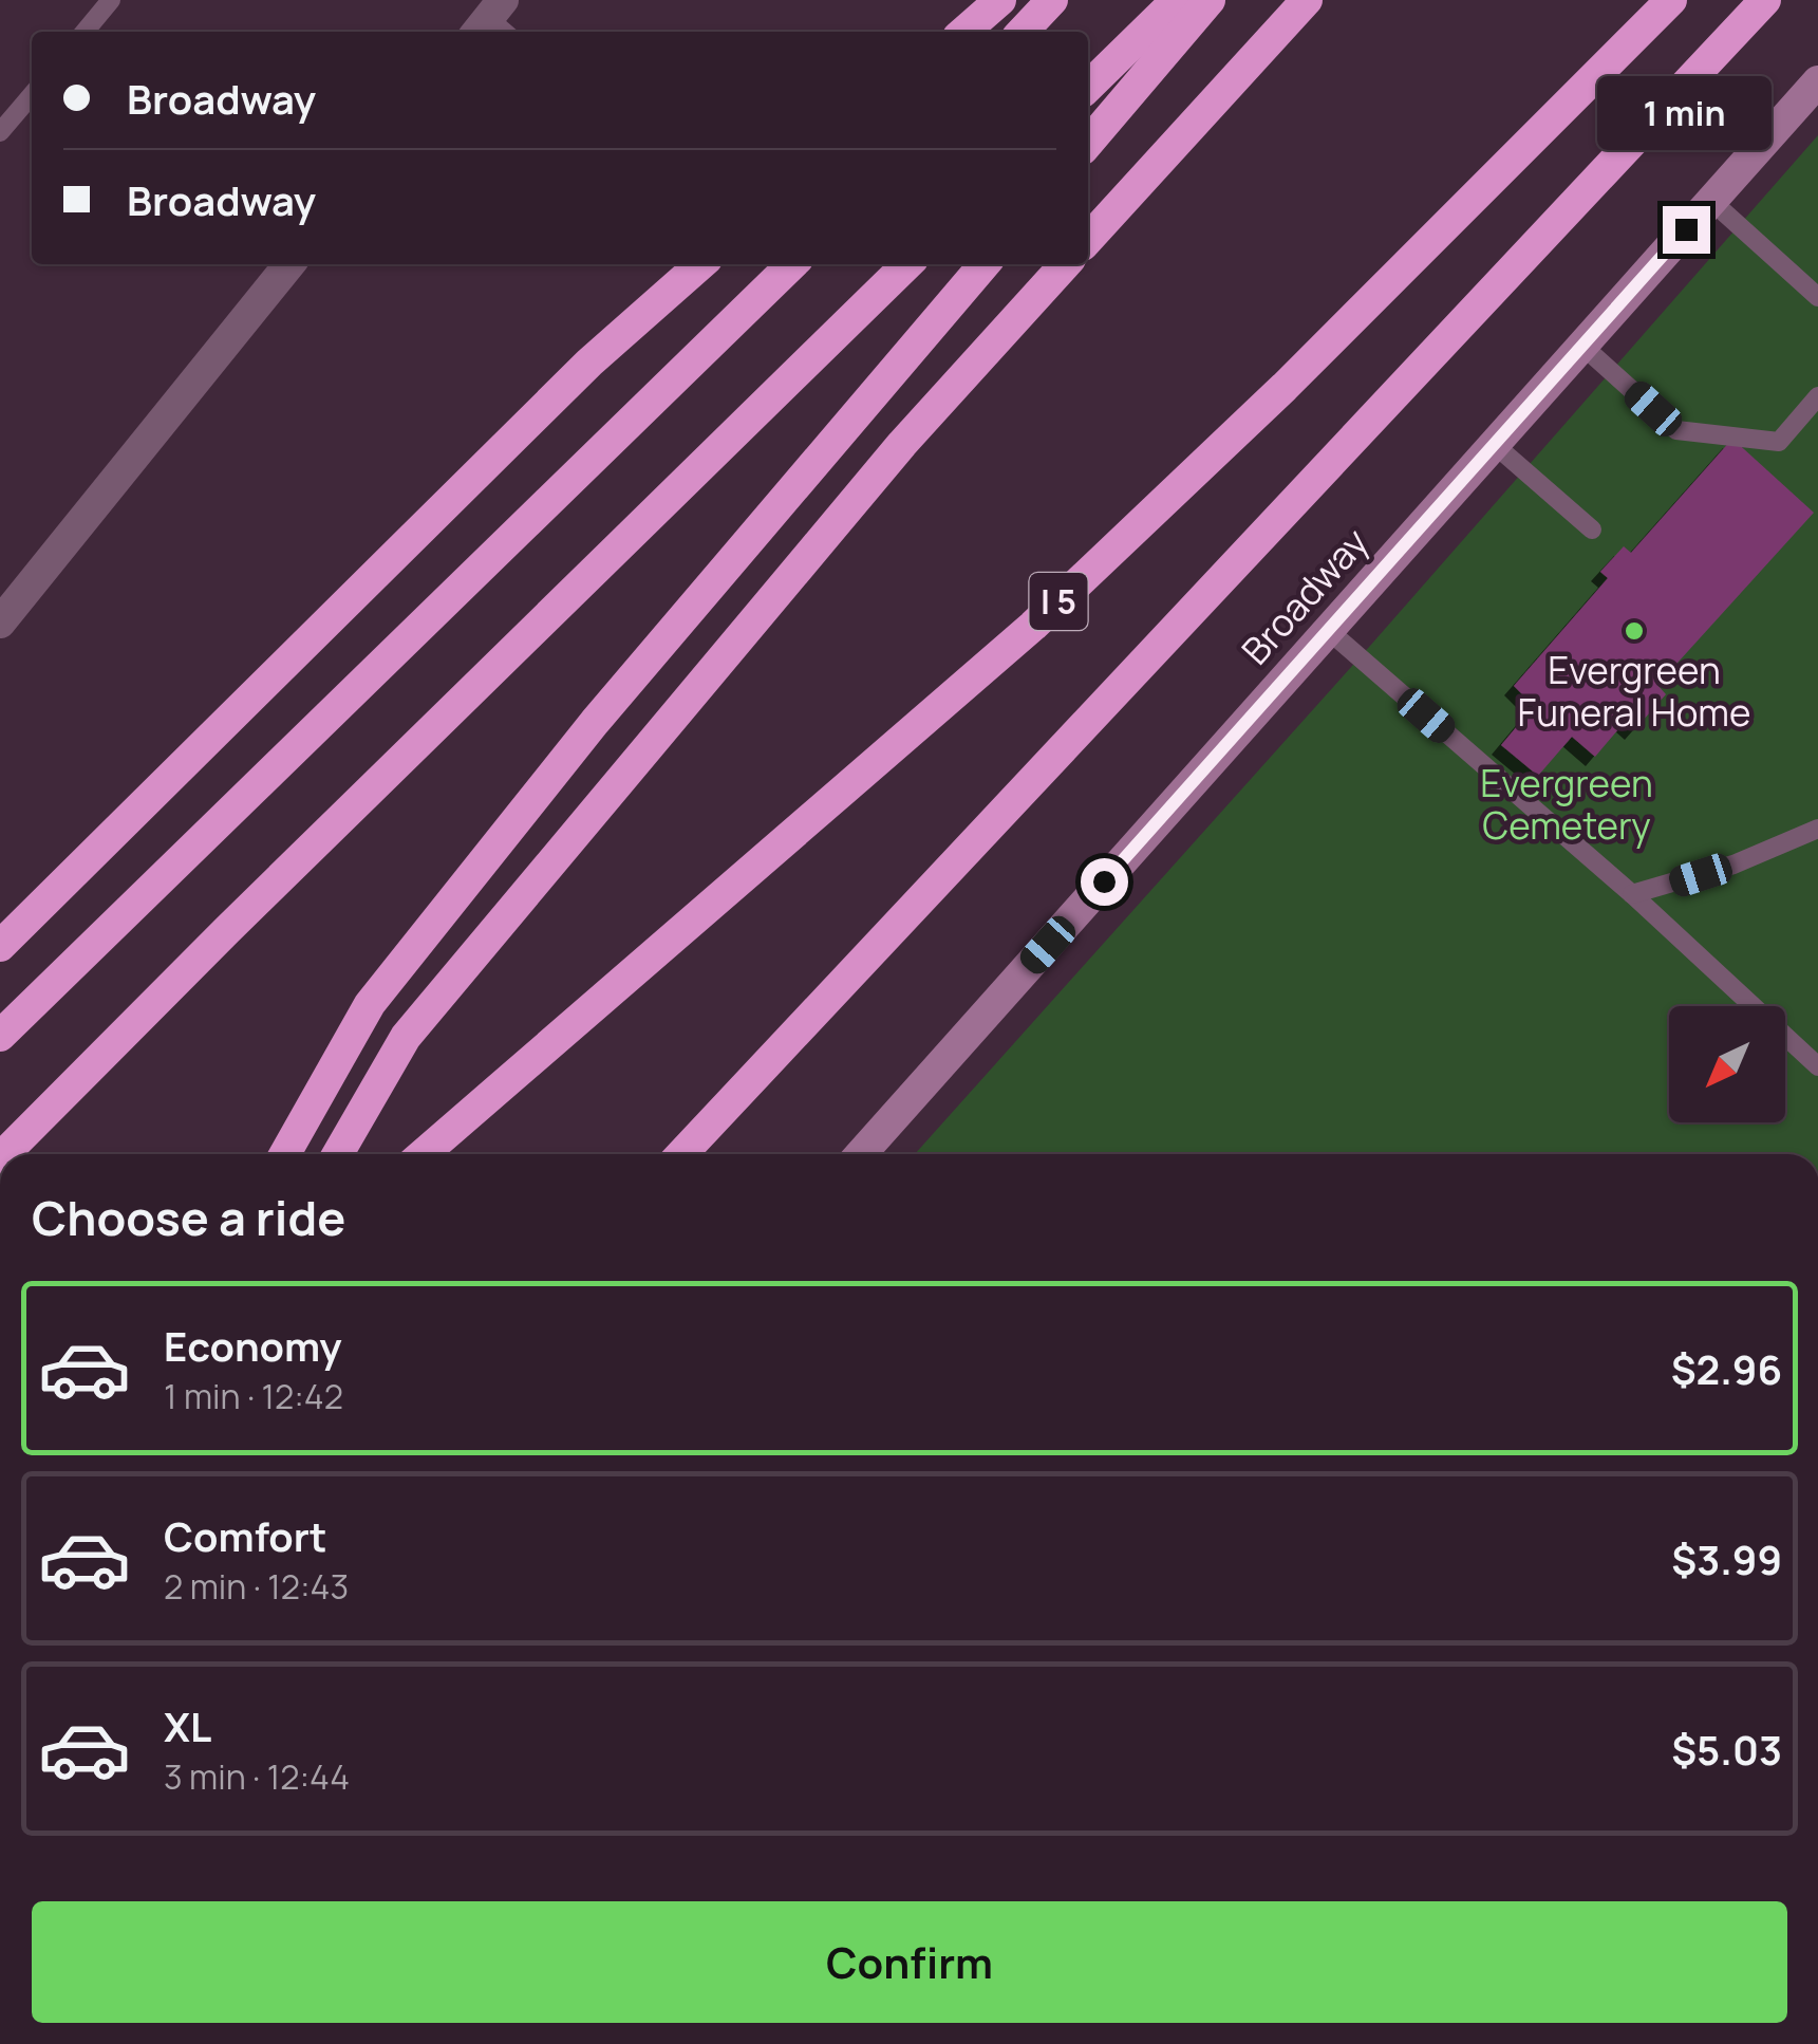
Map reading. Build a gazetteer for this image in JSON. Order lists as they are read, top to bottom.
{
  "streets": {
    "highway": ["I 5"],
    "street": ["Broadway"]
  },
  "parks": ["Evergreen Cemetery"],
  "places": ["Evergreen Funeral Home"],
  "north": "bottom left",
  "page": {
    "banner": ["Broadway", "Broadway"],
    "bubble": "1 min",
    "heading": "Choose a ride",
    "list": [
      {
        "name": "Economy",
        "note": "1 min · 12:42",
        "value": "$2.96"
      },
      {
        "name": "Comfort",
        "note": "2 min · 12:43",
        "value": "$3.99"
      },
      {
        "name": "XL",
        "note": "3 min · 12:44",
        "value": "$5.03"
      }
    ],
    "buttons": "Confirm"
  }
}
